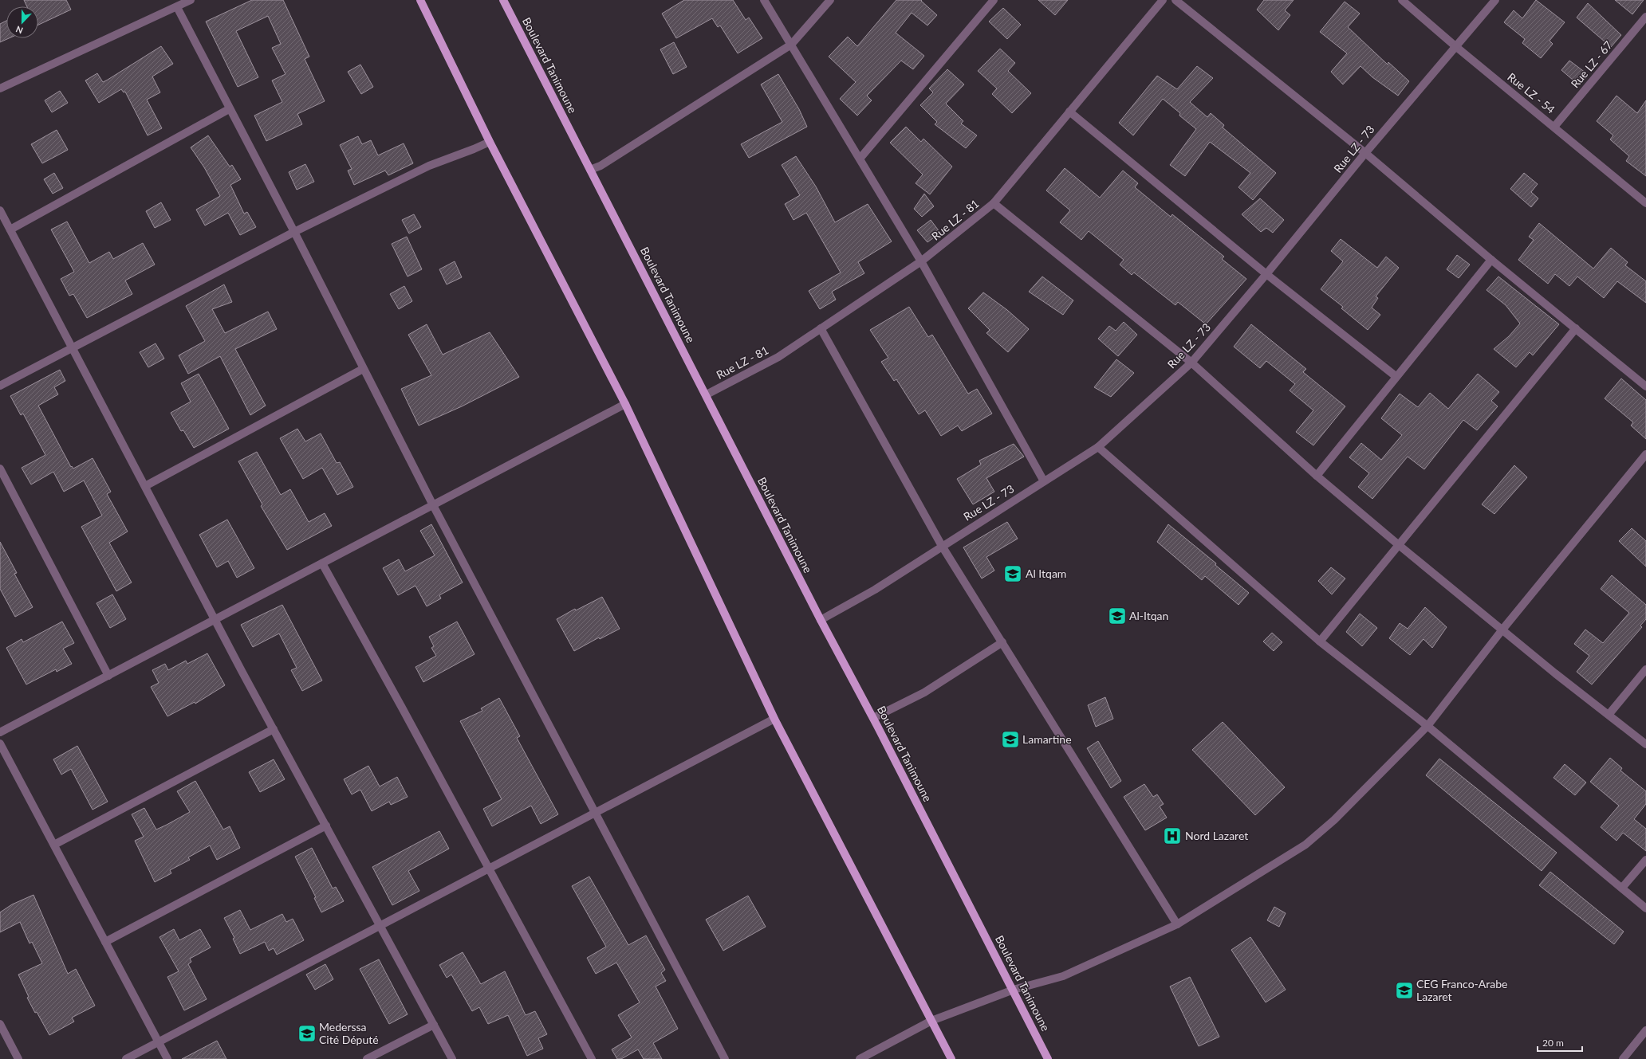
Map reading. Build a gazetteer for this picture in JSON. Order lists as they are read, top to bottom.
{
  "streets": {
    "main road": ["Boulevard Tanimoune"],
    "street": [
      "Rue LZ - 67",
      "Rue LZ - 54",
      "Rue LZ - 73",
      "Rue LZ - 81"
    ]
  },
  "crossings": [
    ["Rue LZ - 67", "Rue LZ - 54"],
    ["Boulevard Tanimoune", "Rue LZ - 73"],
    ["Boulevard Tanimoune", "Rue LZ - 81"],
    ["Rue LZ - 54", "Rue LZ - 73"]
  ],
  "places": {
    "school or university": [
      "Al Itqam",
      "Al-Itqan",
      "Lamartine",
      "CEG Franco-Arabe Lazaret",
      "Mederssa Cité Député"
    ],
    "hospital": ["Nord Lazaret"]
  },
  "scale_bar": "20 m",
  "north": "bottom"
}
